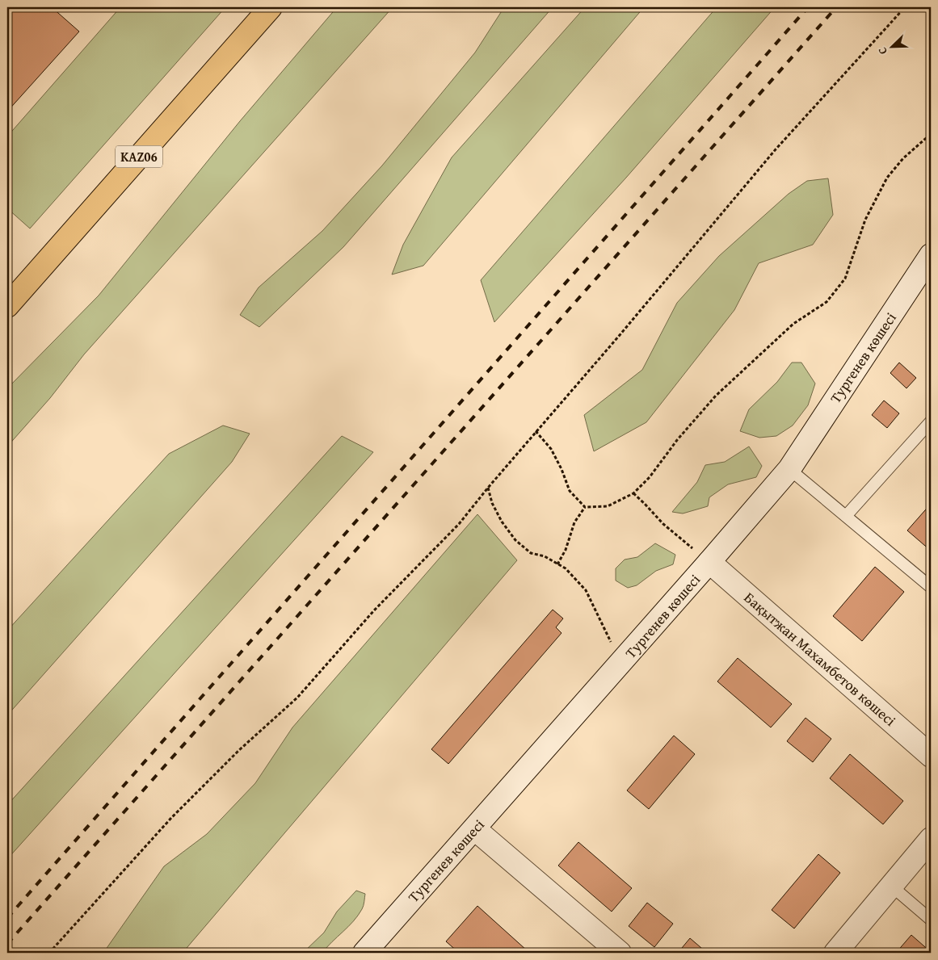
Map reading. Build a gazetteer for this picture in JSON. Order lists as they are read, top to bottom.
{
  "streets": {
    "highway": ["KАZ06"],
    "main road": ["Тургенев көшесі", "Бақытжан Махамбетов көшесі"]
  },
  "crossings": [
    ["Тургенев көшесі", "Бақытжан Махамбетов көшесі"]
  ],
  "north": "bottom left"
}
